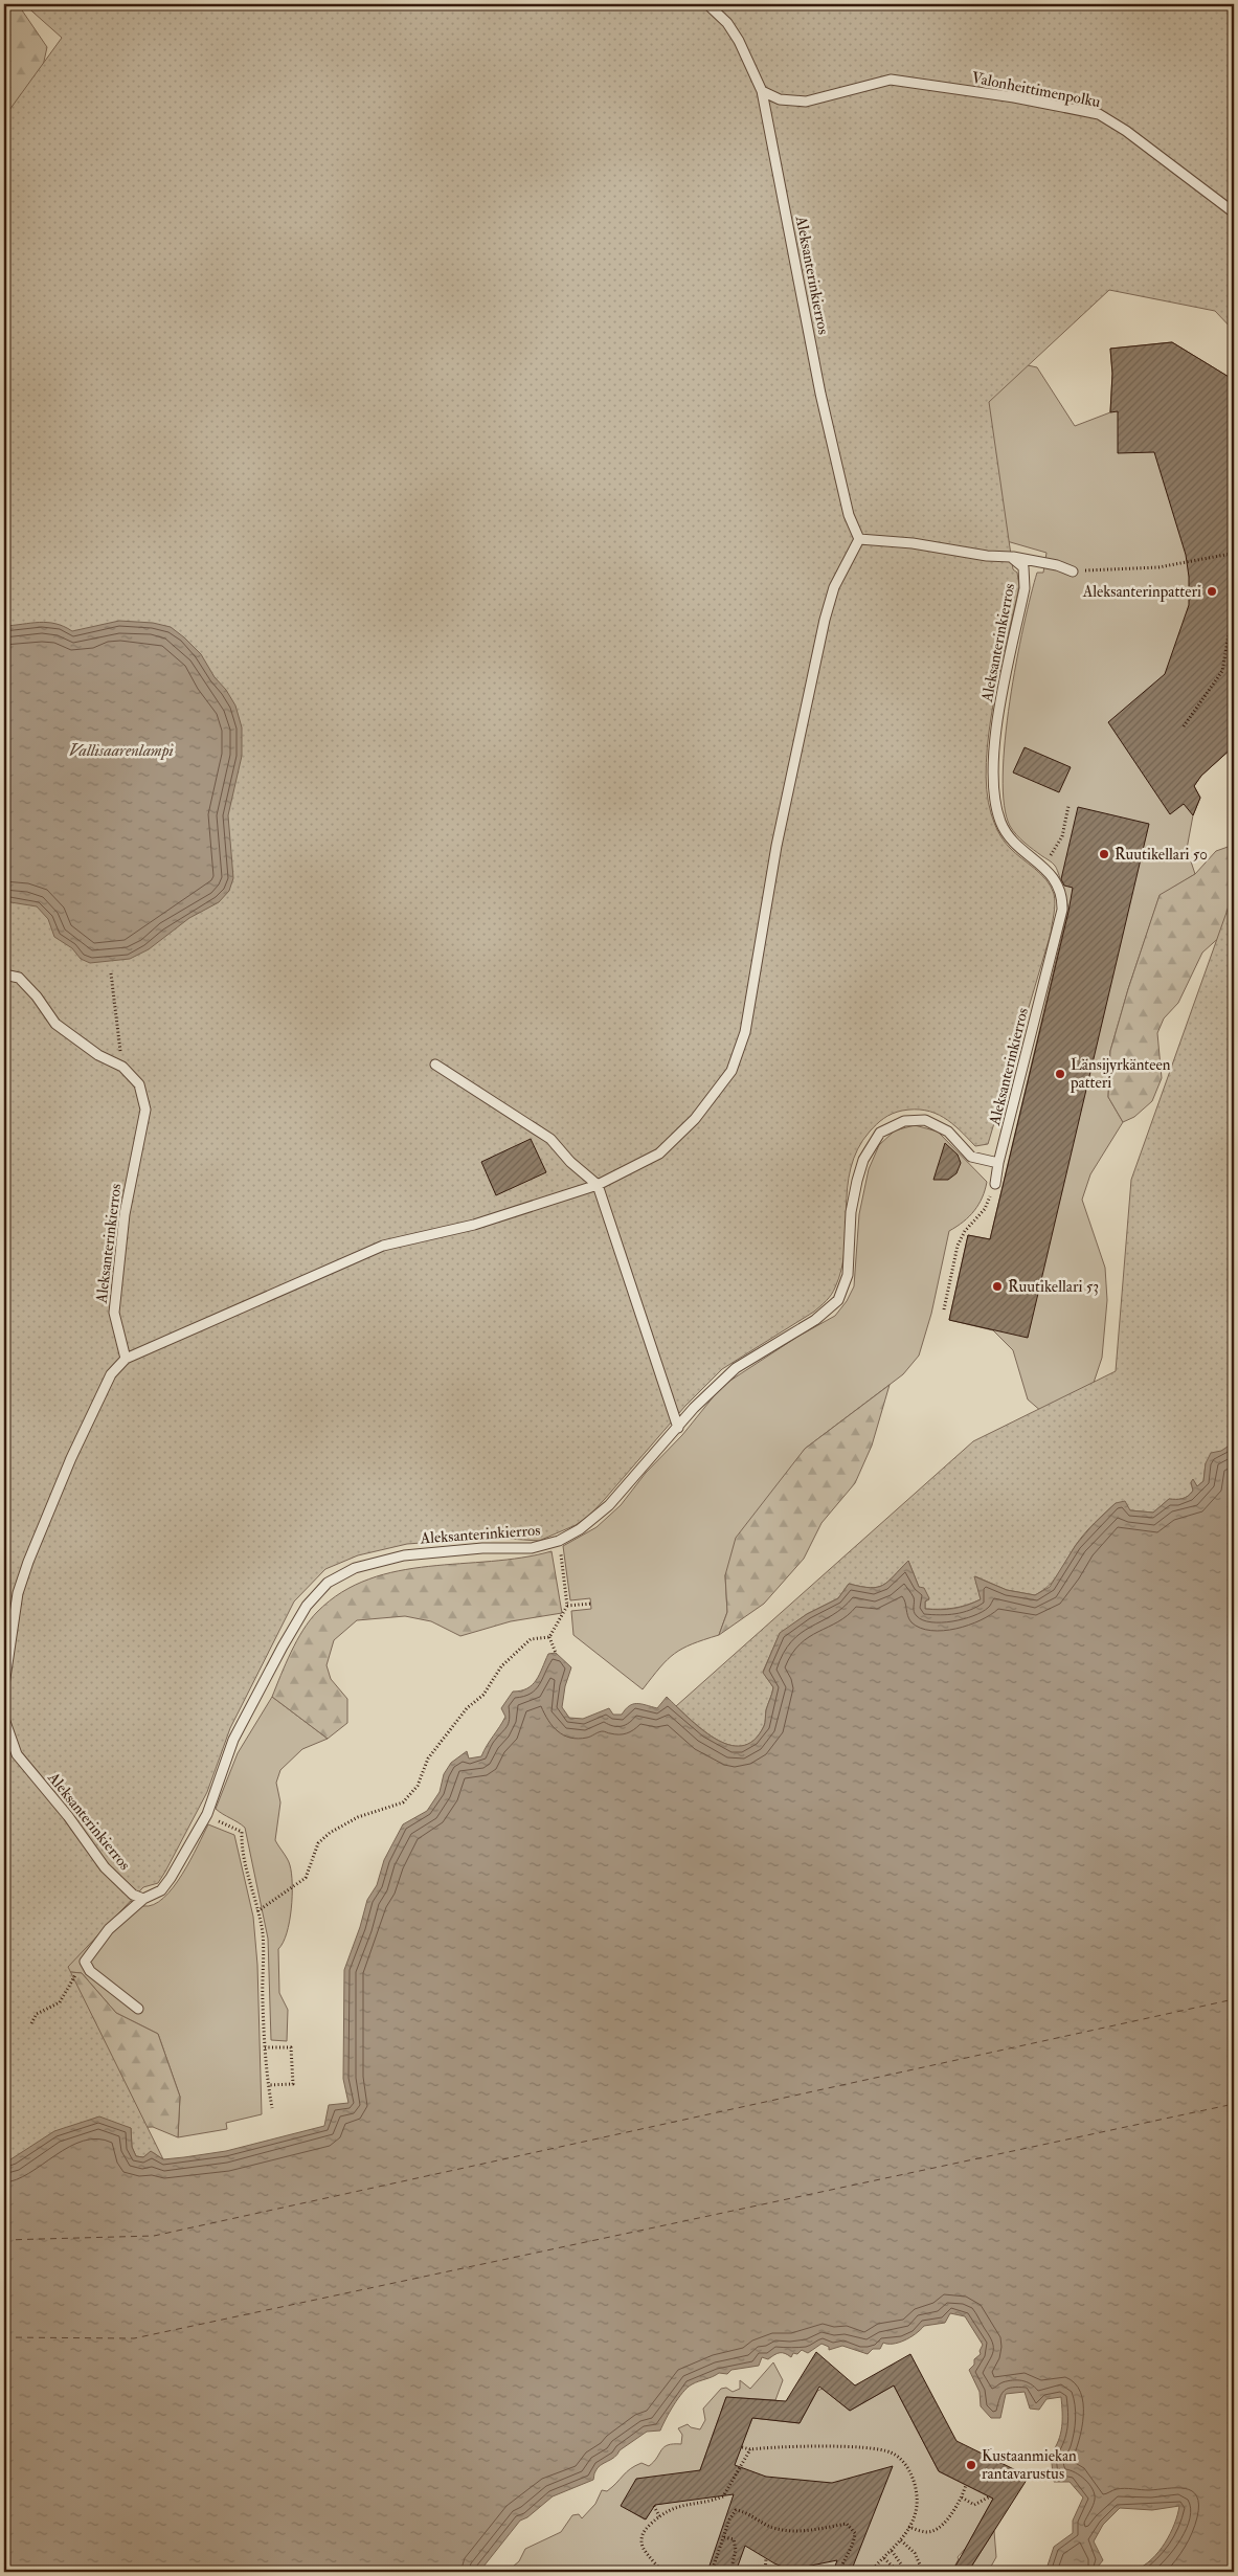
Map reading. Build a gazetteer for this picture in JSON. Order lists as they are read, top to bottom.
{
  "streets": {
    "lane": ["Valonheittimenpolku", "Aleksanterinkierros"]
  },
  "crossings": [
    ["Valonheittimenpolku", "Aleksanterinkierros"]
  ],
  "water": ["Vallisaarenlampi"],
  "places": [
    "Aleksanterinpatteri",
    "Ruutikellari 50",
    "Länsijyrkänteen patteri",
    "Ruutikellari 53",
    "Kustaanmiekan rantavarustus"
  ]
}
